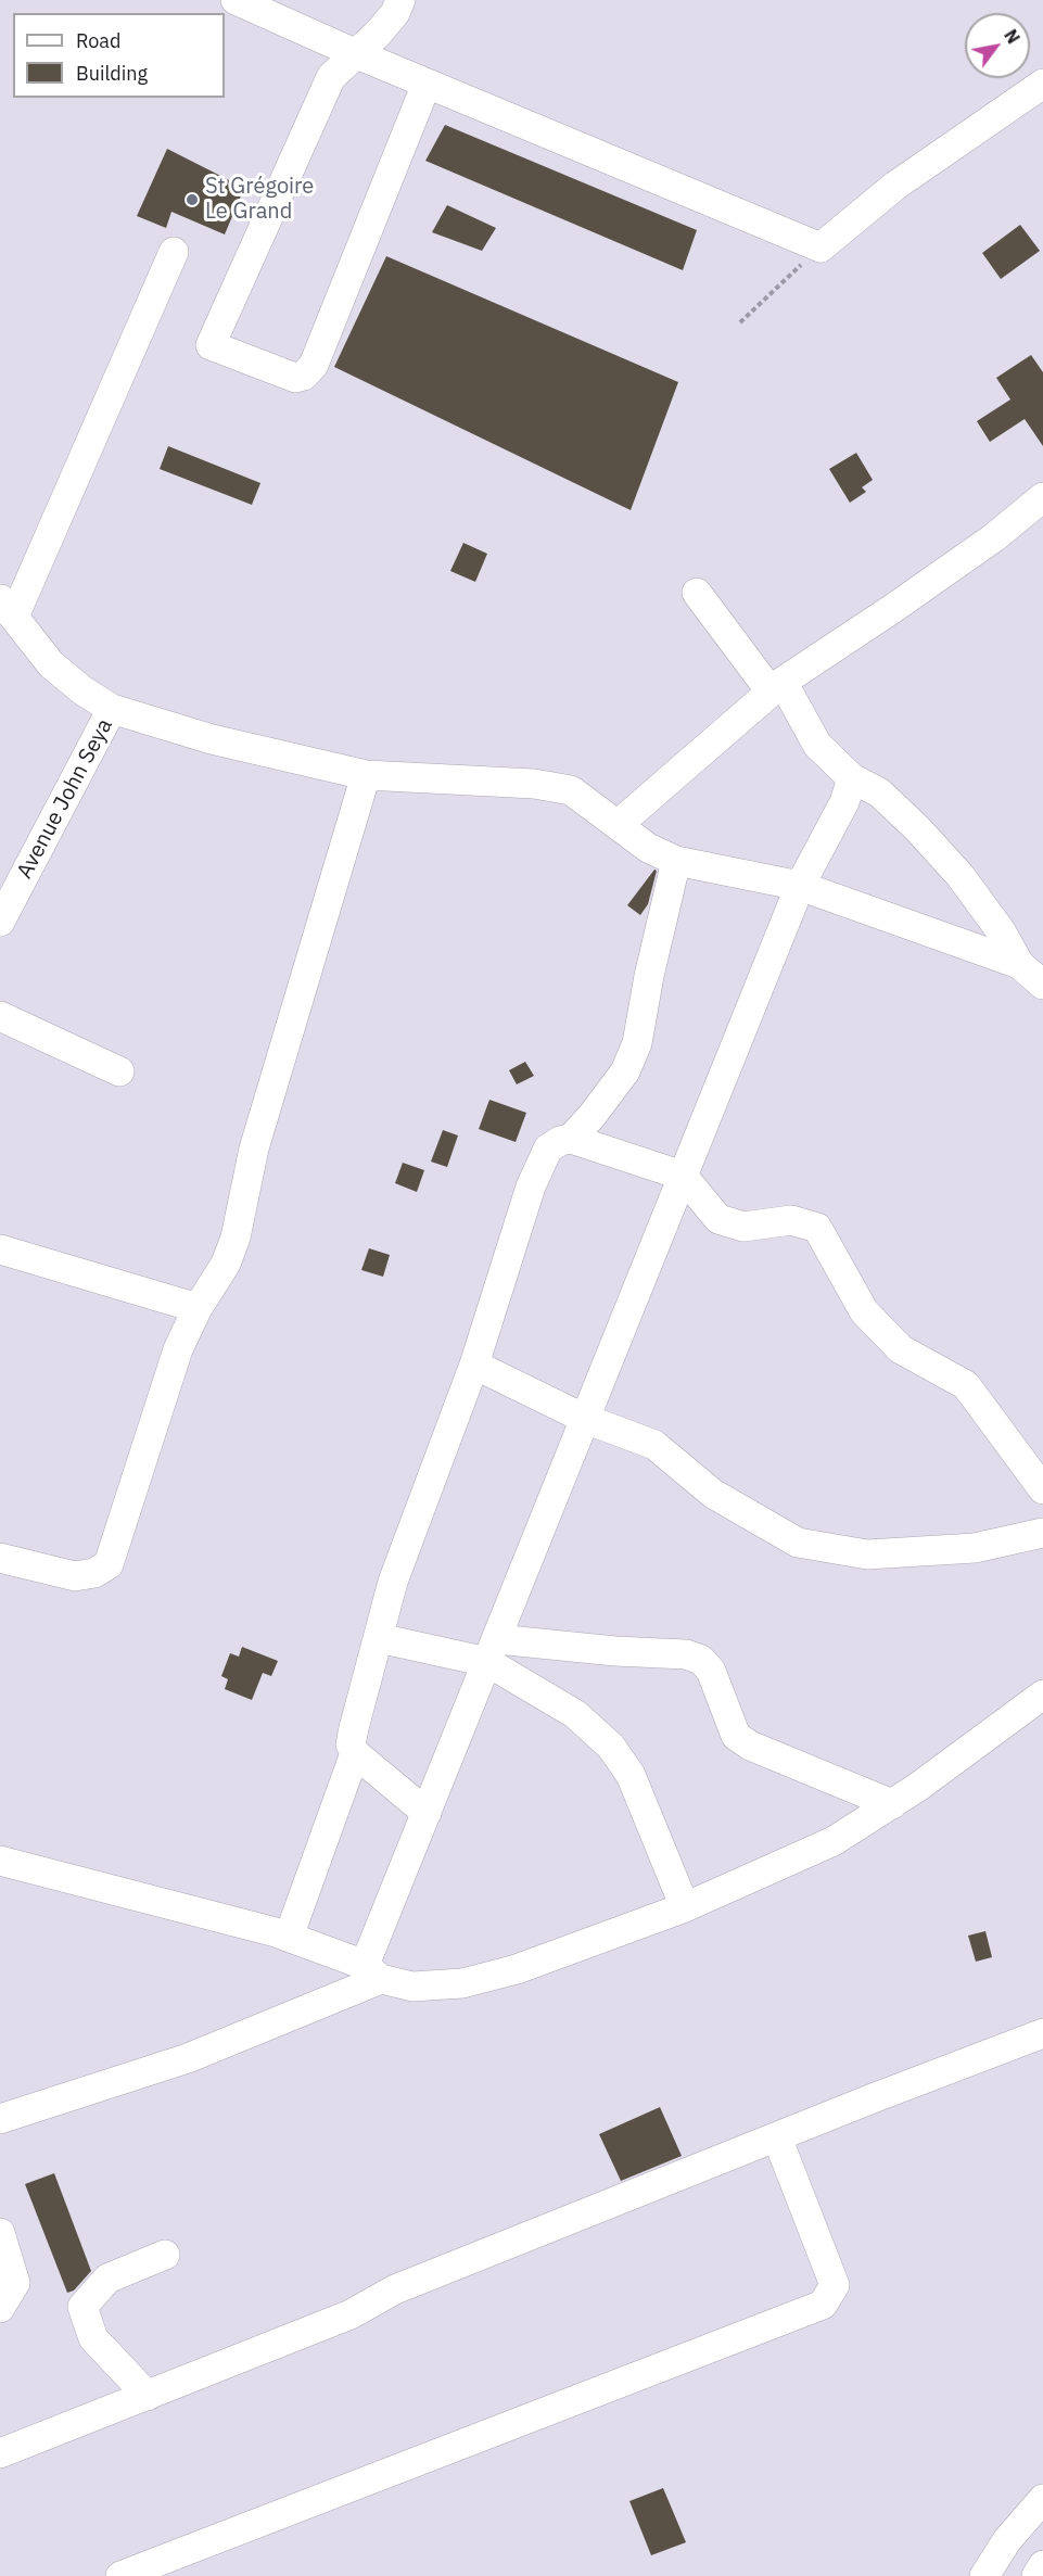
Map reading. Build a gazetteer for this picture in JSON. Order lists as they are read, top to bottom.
{
  "streets": {
    "street": ["Avenue John Seya"]
  },
  "places": ["St Grégoire Le Grand"],
  "legend": ["Road", "Building"],
  "north": "top right"
}
